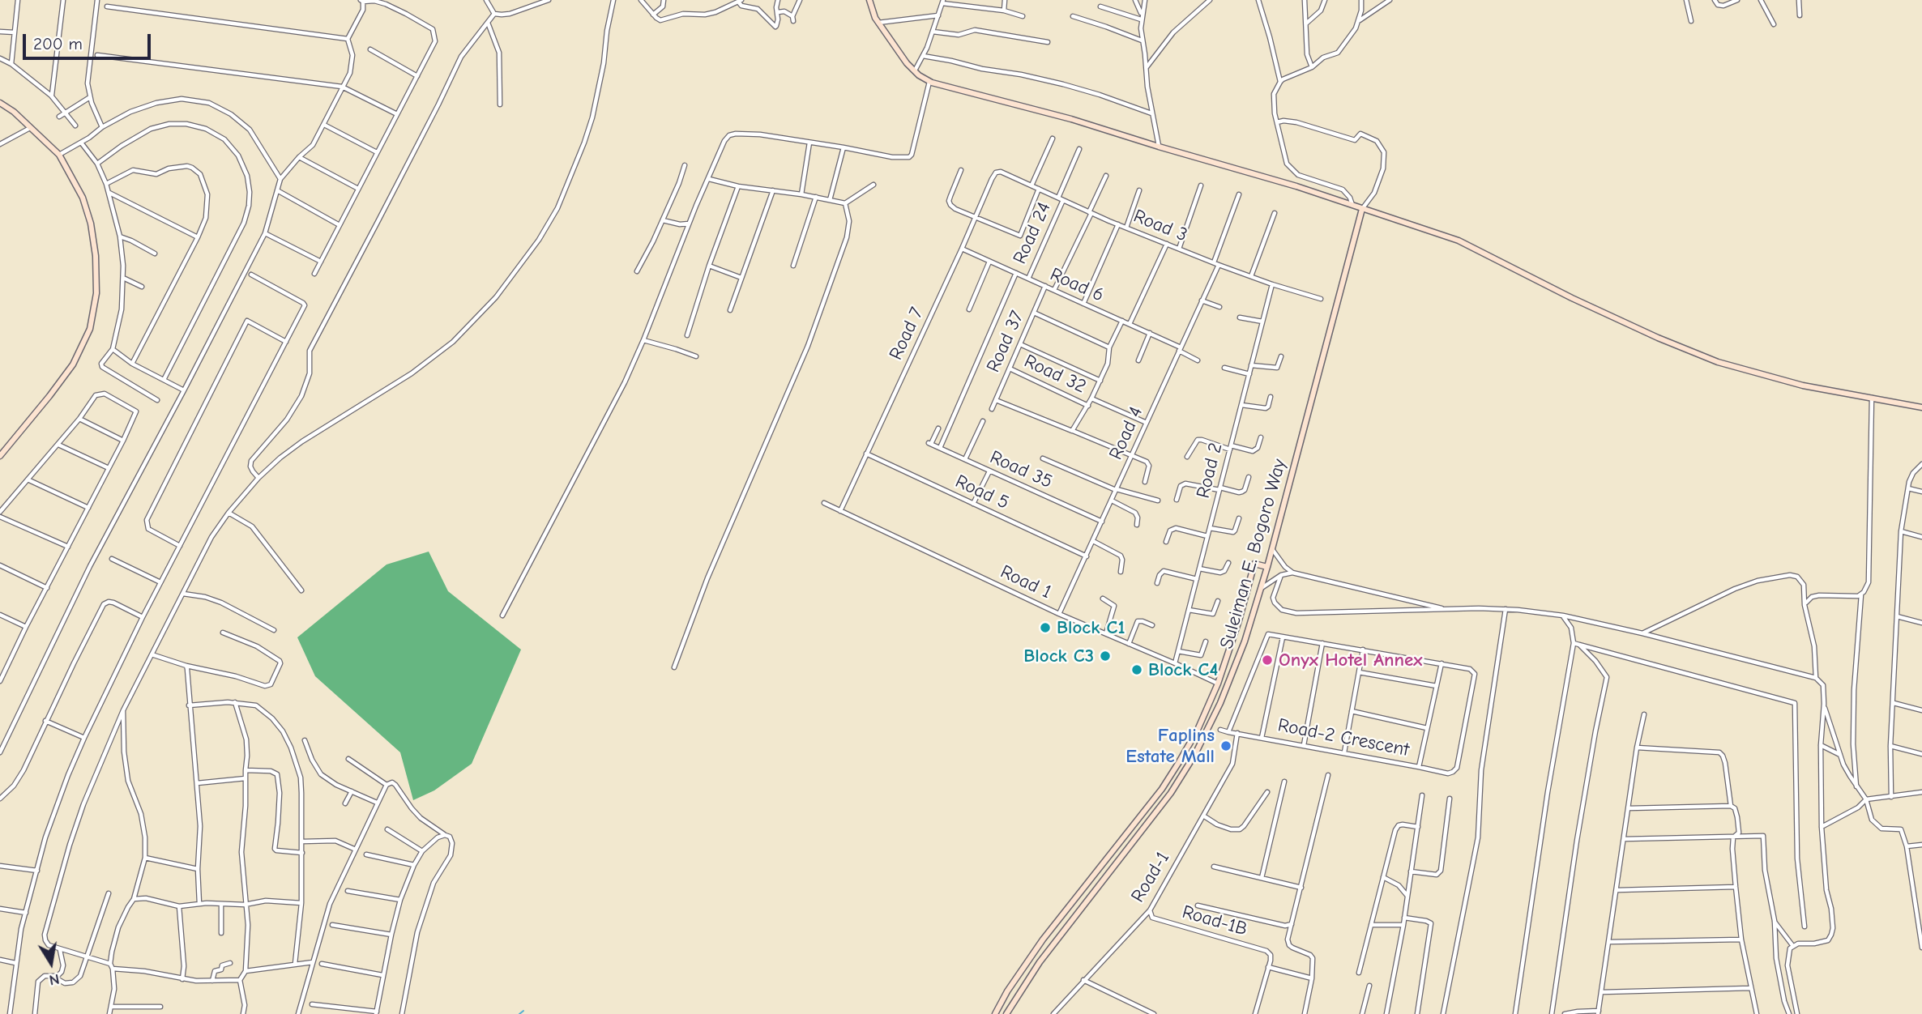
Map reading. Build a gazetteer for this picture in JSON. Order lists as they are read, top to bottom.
{
  "streets": {
    "main road": ["Suleiman E. Bogoro Way"],
    "street": [
      "Road 3",
      "Road 24",
      "Road 6",
      "Road 7",
      "Road 37",
      "Road 32",
      "Road 4",
      "Road 35",
      "Road 2",
      "Road 5",
      "Road 1",
      "Road-2 Crescent",
      "Road-1",
      "Road-1B"
    ]
  },
  "crossings": [
    ["Road 3", "Road 24"],
    ["Road 3", "Road 7"],
    ["Road 3", "Road 4"],
    ["Road 3", "Road 2"],
    ["Road 24", "Road 6"],
    ["Road 6", "Road 7"],
    ["Road 6", "Road 37"],
    ["Road 6", "Road 4"],
    ["Road 7", "Road 5"],
    ["Road 7", "Road 1"],
    ["Road 37", "Road 32"],
    ["Road 4", "Road 35"],
    ["Road 4", "Road 5"],
    ["Road 4", "Road 1"],
    ["Road 2", "Road 1"],
    ["Suleiman E. Bogoro Way", "Road 1"],
    ["Road-2 Crescent", "Road-1"],
    ["Road-1", "Road-1B"]
  ],
  "places": [
    "Block C1",
    "Block C3",
    "Onyx Hotel Annex",
    "Block C4",
    "Faplins Estate Mall"
  ],
  "scale_bar": "200 m",
  "north": "bottom"
}
